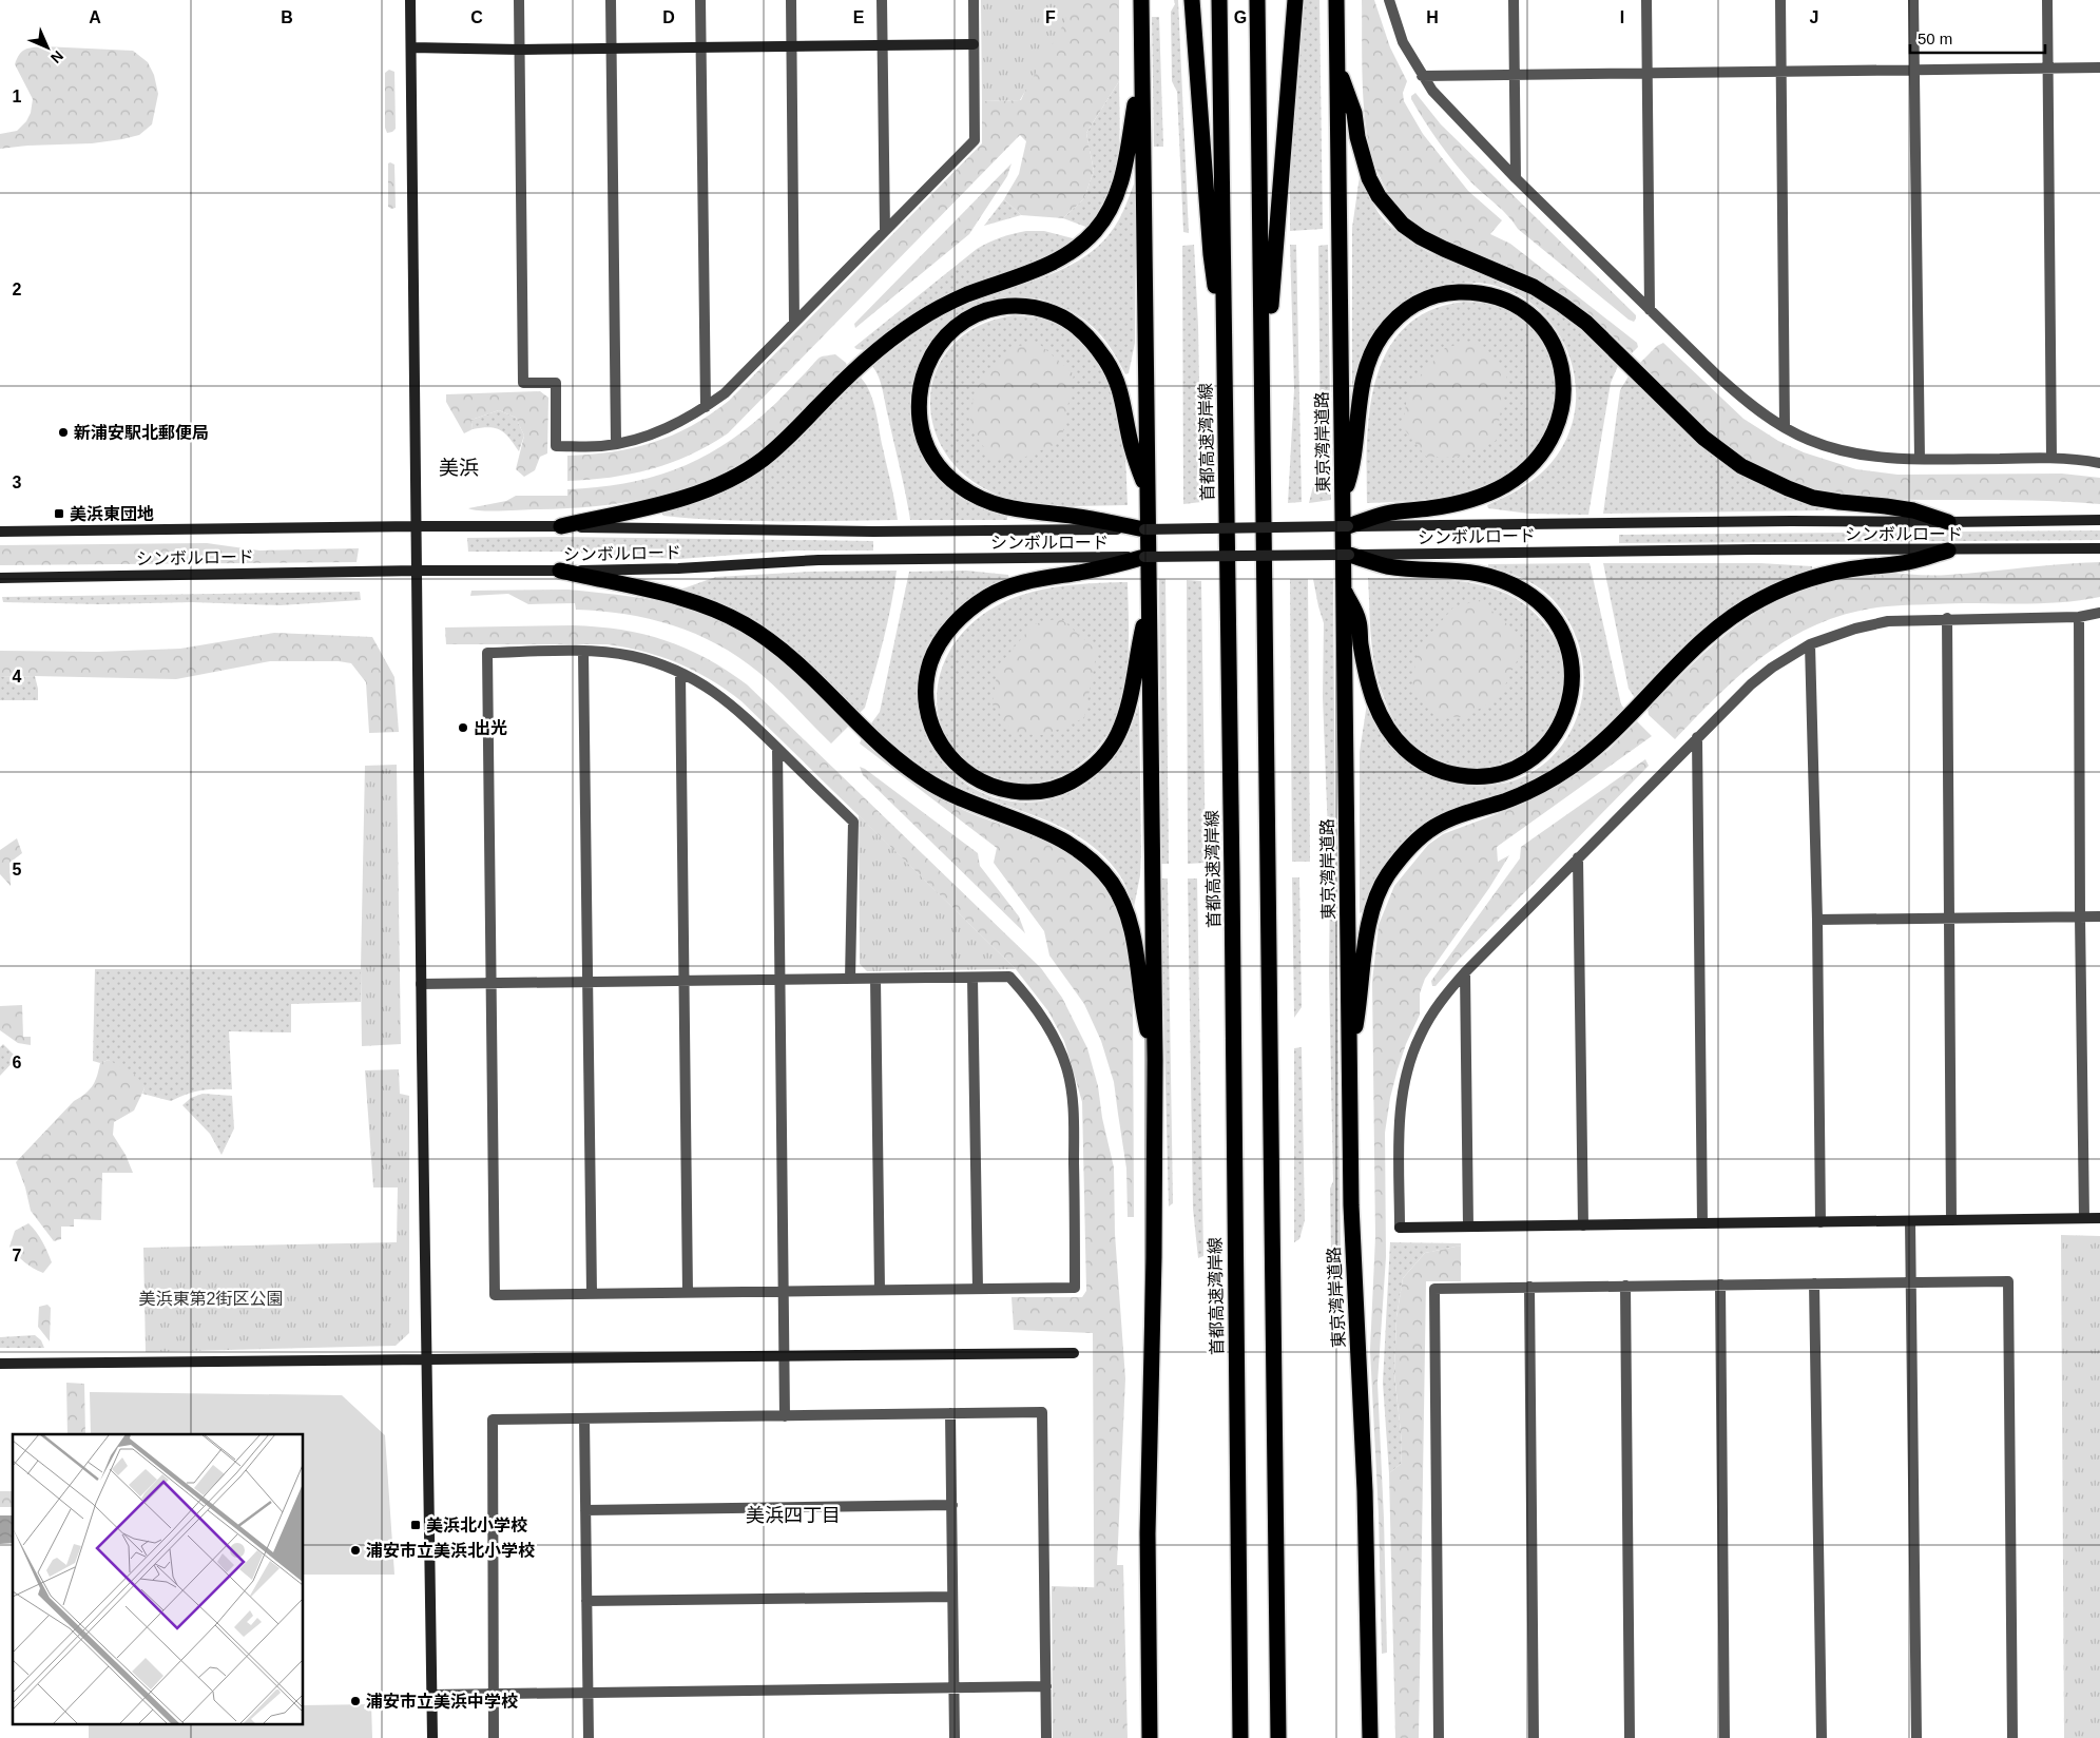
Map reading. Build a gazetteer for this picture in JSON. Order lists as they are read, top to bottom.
{
  "streets": {
    "highway": ["首都高速湾岸線", "東京湾岸道路"],
    "main road": ["シンボルロード"]
  },
  "districts": ["美浜", "美浜四丁目"],
  "parks": ["美浜東第2街区公園"],
  "places": {
    "other": [
      "新浦安駅北郵便局",
      "出光",
      "浦安市立美浜北小学校",
      "浦安市立美浜中学校"
    ],
    "transit": ["美浜東団地", "美浜北小学校"]
  },
  "scale_bar": "50 m",
  "north": "bottom right",
  "grid": {
    "columns": [
      "A",
      "B",
      "C",
      "D",
      "E",
      "F",
      "G",
      "H",
      "I",
      "J"
    ],
    "rows": [
      "1",
      "2",
      "3",
      "4",
      "5",
      "6",
      "7"
    ]
  }
}
